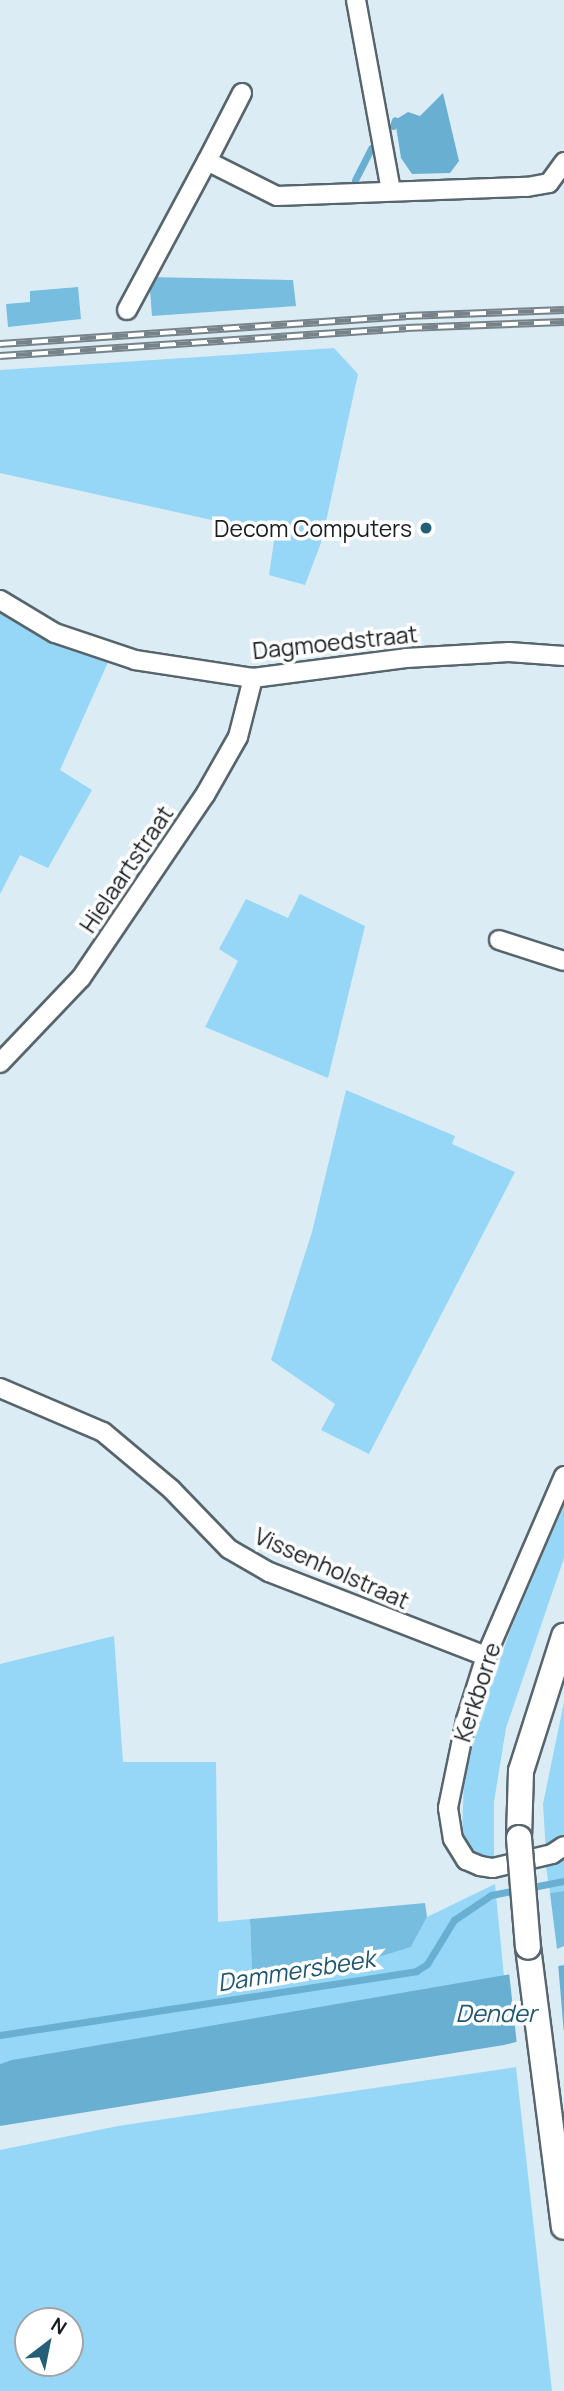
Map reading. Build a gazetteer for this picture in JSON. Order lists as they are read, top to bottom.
{
  "streets": {
    "street": [
      "Dagmoedstraat",
      "Hielaartstraat",
      "Vissenholstraat",
      "Kerkborre"
    ]
  },
  "crossings": [
    ["Dagmoedstraat", "Hielaartstraat"],
    ["Vissenholstraat", "Kerkborre"]
  ],
  "water": ["Dammersbeek", "Dender"],
  "places": ["Decom Computers"],
  "north": "top right"
}
